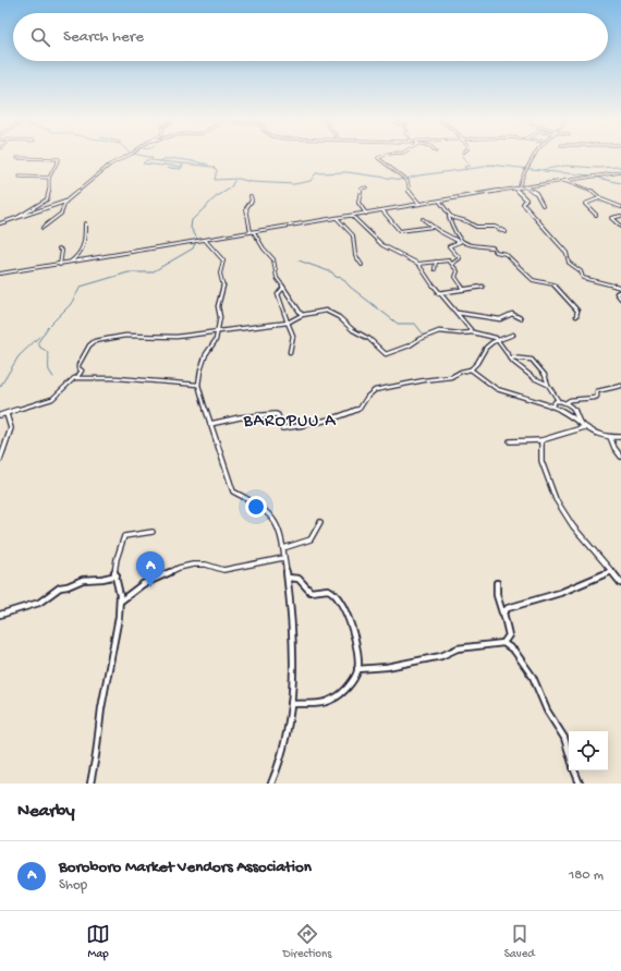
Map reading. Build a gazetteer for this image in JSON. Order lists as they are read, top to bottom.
{
  "districts": ["BAROPUU A"],
  "page": {
    "search": "Search here",
    "pins": "A",
    "heading": "Nearby",
    "list": [
      {
        "mark": "A",
        "name": "Boroboro Market Vendors Association",
        "note": "Shop",
        "value": "180 m"
      }
    ],
    "nav": ["Map", "Directions", "Saved"]
  }
}
